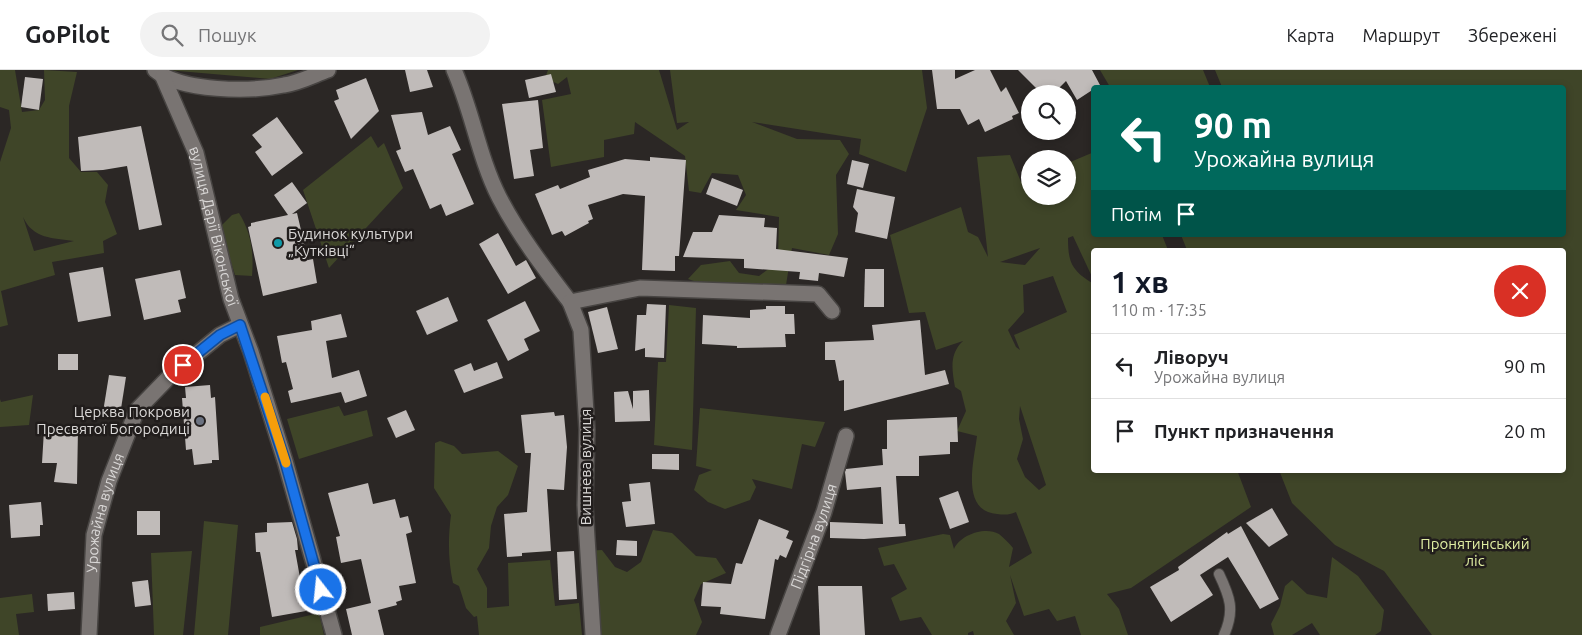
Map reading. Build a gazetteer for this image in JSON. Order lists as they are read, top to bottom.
{
  "streets": {
    "street": [
      "вулиця Дарії Віконської",
      "Вишнева вулиця",
      "Урожайна вулиця",
      "Підгірна вулиця"
    ]
  },
  "crossings": [
    ["вулиця Дарії Віконської", "Урожайна вулиця"]
  ],
  "parks": ["Пронятинський ліс"],
  "places": ["Будинок культури „Кутківці“", "Церква Покрови Пресвятої Богородиці"],
  "page": {
    "header": "GoPilot",
    "search": "Пошук",
    "nav": ["Карта", "Маршрут", "Збережені"],
    "turn": ["90 m", "Урожайна вулиця"],
    "then": "Потім",
    "heading": ["1 хв", "110 m · 17:35"],
    "list": [
      {
        "name": "Ліворуч",
        "note": "Урожайна вулиця",
        "value": "90 m"
      },
      {
        "name": "Пункт призначення",
        "value": "20 m"
      }
    ]
  }
}
